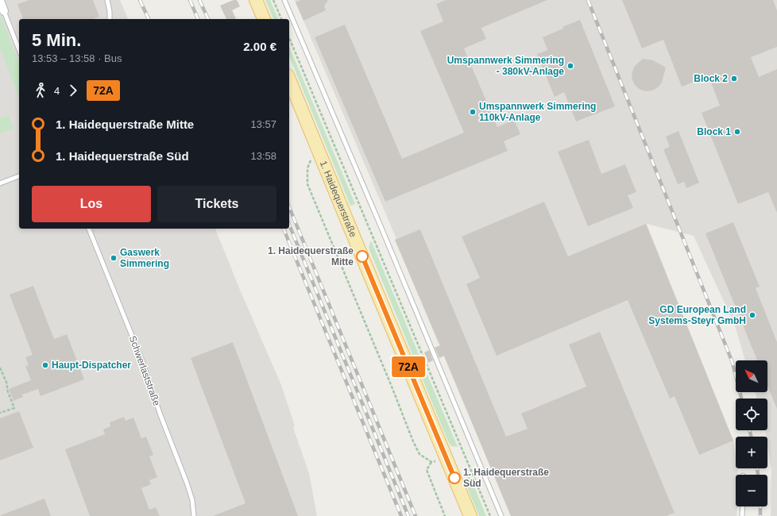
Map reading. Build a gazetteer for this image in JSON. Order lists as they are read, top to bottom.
{
  "streets": {
    "main road": ["1. Haidequerstraße"],
    "lane": ["Schwerlaststraße"]
  },
  "places": [
    "Umspannwerk Simmering - 380kV-Anlage",
    "Block 2",
    "Umspannwerk Simmering 110kV-Anlage",
    "Block 1",
    "1. Haidequerstraße Mitte",
    "Gaswerk Simmering",
    "GD European Land Systems-Steyr GmbH",
    "Haupt-Dispatcher",
    "1. Haidequerstraße Süd"
  ],
  "lines": ["bus line 72A"],
  "north": "top left",
  "page": {
    "on_map": "72A",
    "heading": ["5 Min.", "13:53 – 13:58 · Bus", "2.00 €"],
    "legs": ["4", "72A"],
    "list": [
      {
        "name": "1. Haidequerstraße Mitte",
        "value": "13:57"
      },
      {
        "name": "1. Haidequerstraße Süd",
        "value": "13:58"
      }
    ],
    "buttons": ["Los", "Tickets"],
    "map_buttons": ["+", "−"]
  }
}
